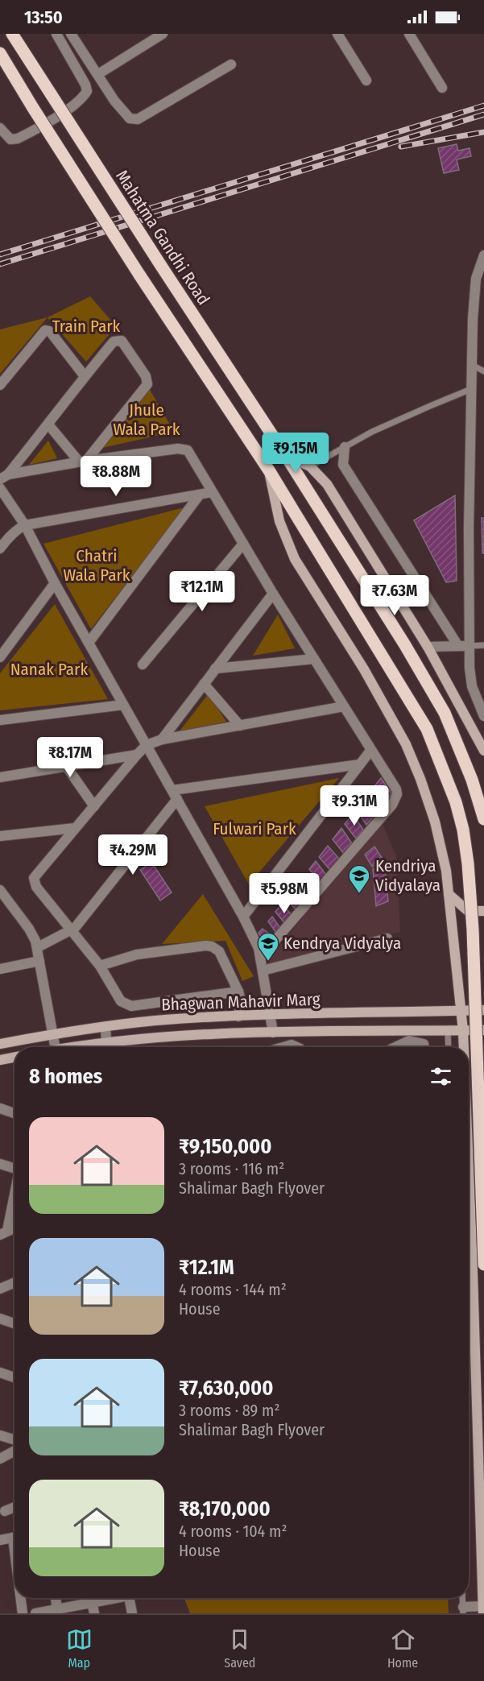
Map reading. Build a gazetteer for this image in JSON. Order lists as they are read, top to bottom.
{
  "streets": {
    "main road": ["Mahatma Gandhi Road"],
    "street": ["Bhagwan Mahavir Marg"]
  },
  "parks": [
    "Train Park",
    "Jhule Wala Park",
    "Chatri Wala Park",
    "Nanak Park",
    "Fulwari Park"
  ],
  "places": {
    "school or university": ["Kendriya Vidyalaya", "Kendrya Vidyalya"]
  },
  "page": {
    "status": "13:50",
    "price": [
      "₹9.15M",
      "₹8.88M",
      "₹12.1M",
      "₹7.63M",
      "₹8.17M",
      "₹9.31M",
      "₹4.29M",
      "₹5.98M"
    ],
    "heading": "8 homes",
    "list": [
      {
        "name": "₹9,150,000",
        "note": "3 rooms · 116 m² · Shalimar Bagh Flyover"
      },
      {
        "name": "₹12.1M",
        "note": "4 rooms · 144 m² · House"
      },
      {
        "name": "₹7,630,000",
        "note": "3 rooms · 89 m² · Shalimar Bagh Flyover"
      },
      {
        "name": "₹8,170,000",
        "note": "4 rooms · 104 m² · House"
      }
    ],
    "tabs": ["Map", "Saved", "Home"]
  }
}
